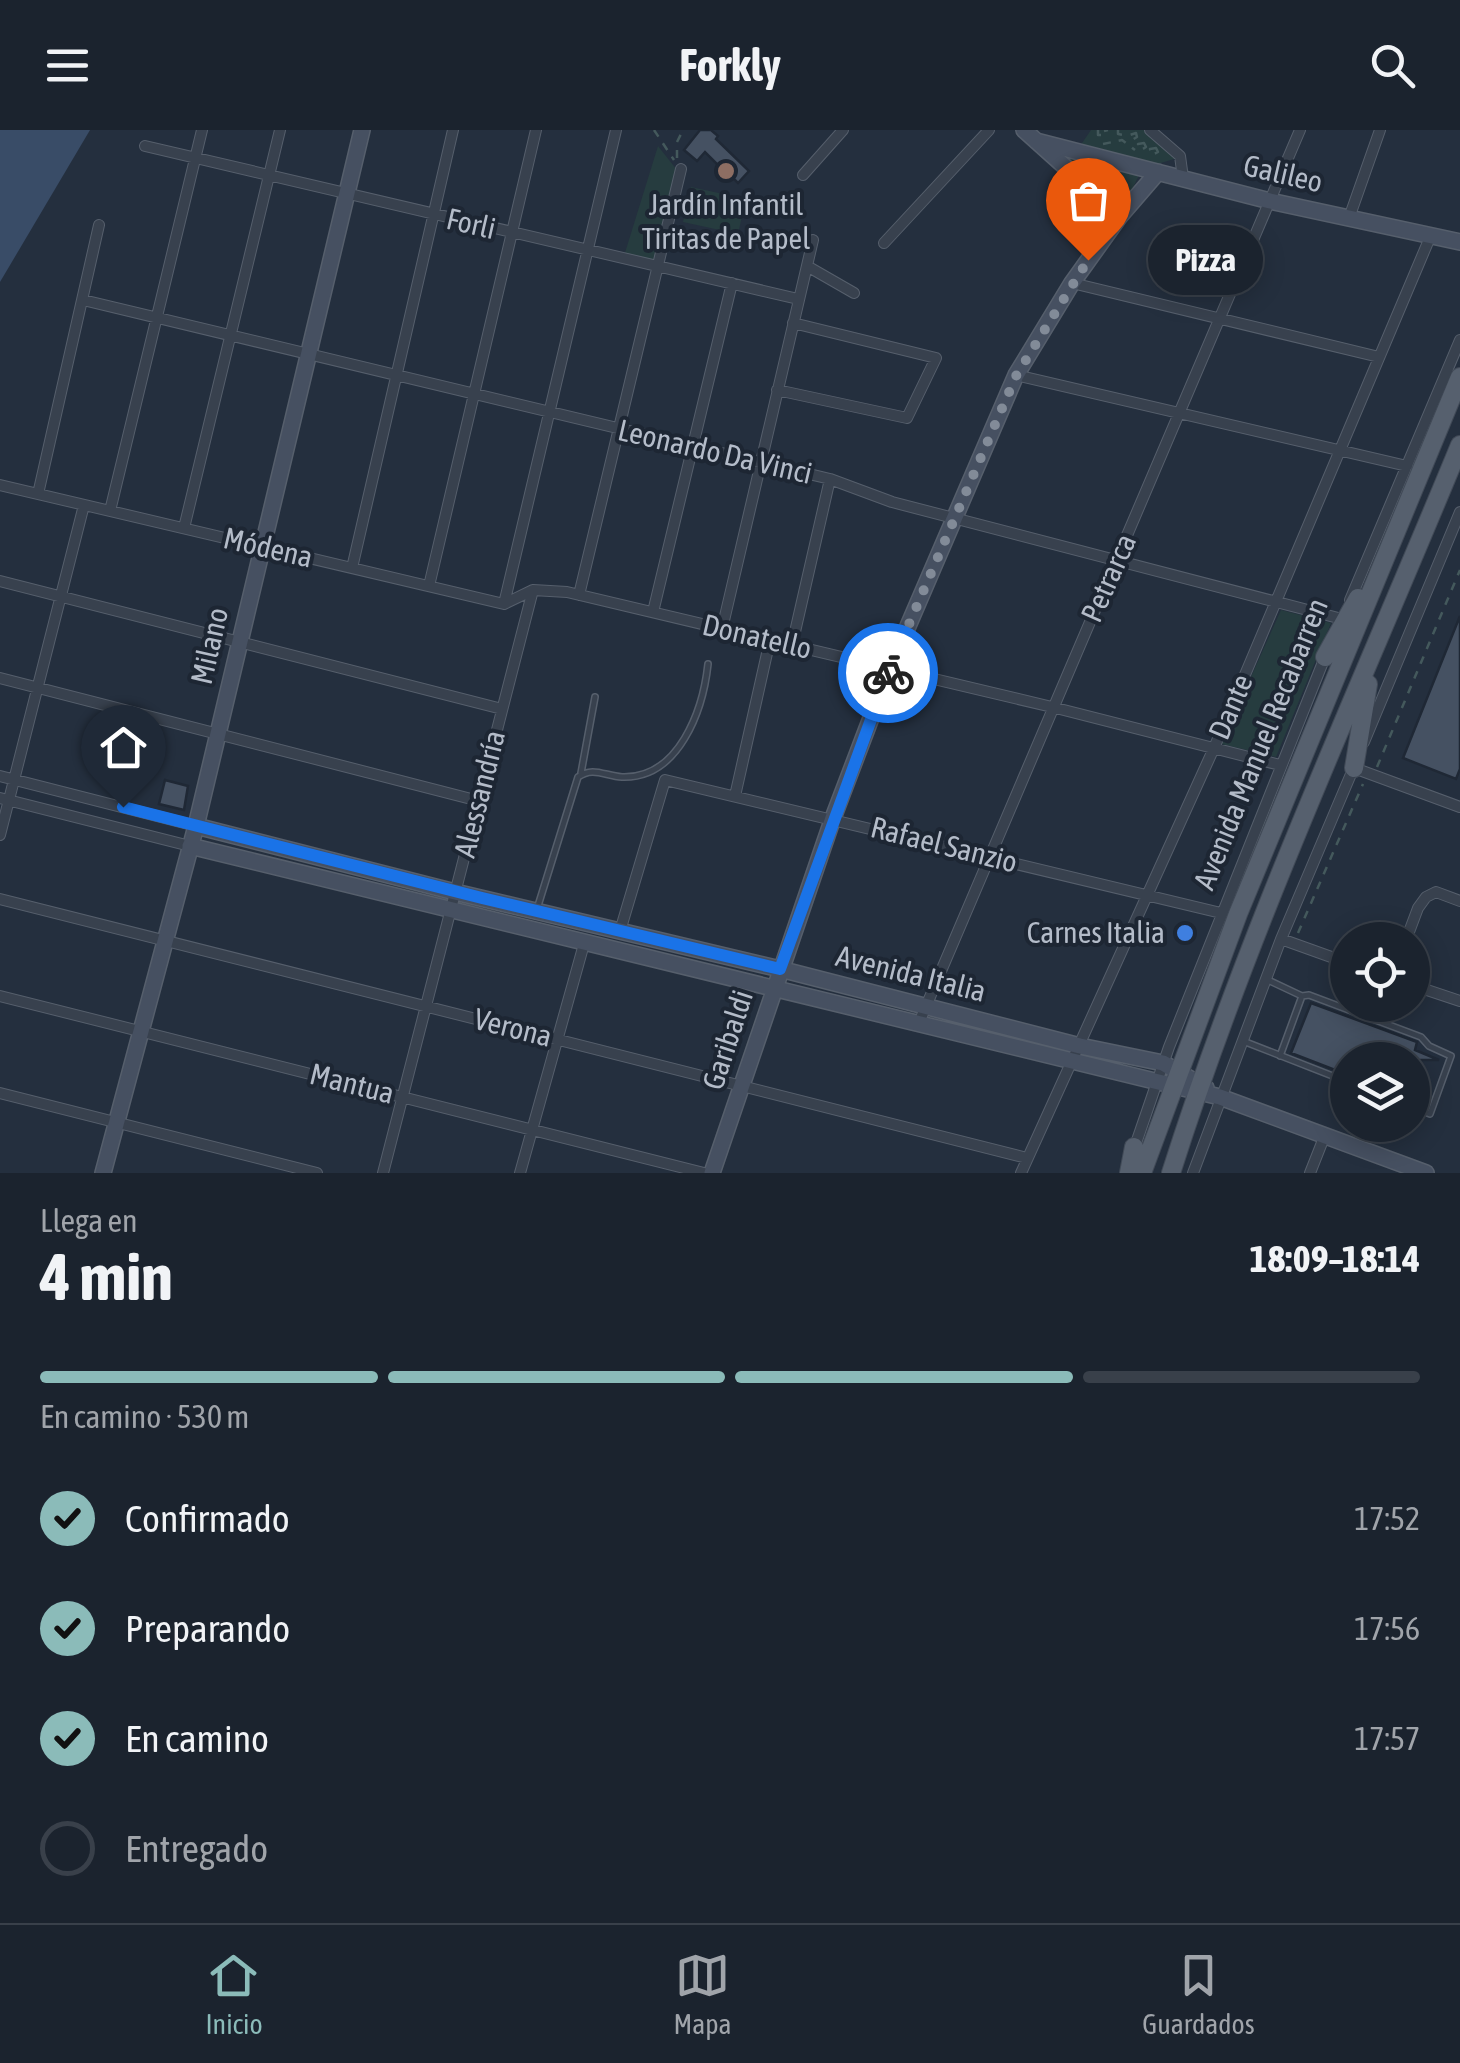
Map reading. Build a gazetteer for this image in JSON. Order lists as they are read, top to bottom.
{
  "streets": {
    "main road": ["Avenida Manuel Recabarren"],
    "street": [
      "Galileo",
      "Forli",
      "Leonardo Da Vinci",
      "Módena",
      "Petrarca",
      "Donatello",
      "Milano",
      "Dante",
      "Alessandría",
      "Rafael Sanzio",
      "Avenida Italia",
      "Verona",
      "Garibaldi",
      "Mantua"
    ]
  },
  "crossings": [
    ["Galileo", "Petrarca"],
    ["Galileo", "Dante"],
    ["Galileo", "Garibaldi"],
    ["Forli", "Milano"],
    ["Leonardo Da Vinci", "Petrarca"],
    ["Leonardo Da Vinci", "Milano"],
    ["Leonardo Da Vinci", "Dante"],
    ["Leonardo Da Vinci", "Avenida Manuel Recabarren"],
    ["Leonardo Da Vinci", "Garibaldi"],
    ["Módena", "Milano"],
    ["Petrarca", "Donatello"],
    ["Petrarca", "Rafael Sanzio"],
    ["Petrarca", "Avenida Italia"],
    ["Donatello", "Dante"],
    ["Donatello", "Alessandría"],
    ["Donatello", "Garibaldi"],
    ["Milano", "Avenida Italia"],
    ["Milano", "Verona"],
    ["Milano", "Mantua"],
    ["Dante", "Rafael Sanzio"],
    ["Dante", "Avenida Italia"],
    ["Dante", "Verona"],
    ["Avenida Manuel Recabarren", "Rafael Sanzio"],
    ["Avenida Manuel Recabarren", "Avenida Italia"],
    ["Alessandría", "Avenida Italia"],
    ["Alessandría", "Verona"],
    ["Alessandría", "Mantua"],
    ["Rafael Sanzio", "Avenida Italia"],
    ["Rafael Sanzio", "Garibaldi"],
    ["Avenida Italia", "Garibaldi"],
    ["Verona", "Garibaldi"]
  ],
  "places": ["Jardín Infantil Tiritas de Papel", "Pizza", "Carnes Italia"],
  "page": {
    "header": "Forkly",
    "bubble": "Pizza",
    "heading": ["4 min", "Llega en", "18:09–18:14"],
    "bar": "En camino · 530 m",
    "list": [
      ["Confirmado", "17:52"],
      ["Preparando", "17:56"],
      ["En camino", "17:57"],
      "Entregado"
    ],
    "tabs": ["Inicio", "Mapa", "Guardados"]
  }
}
